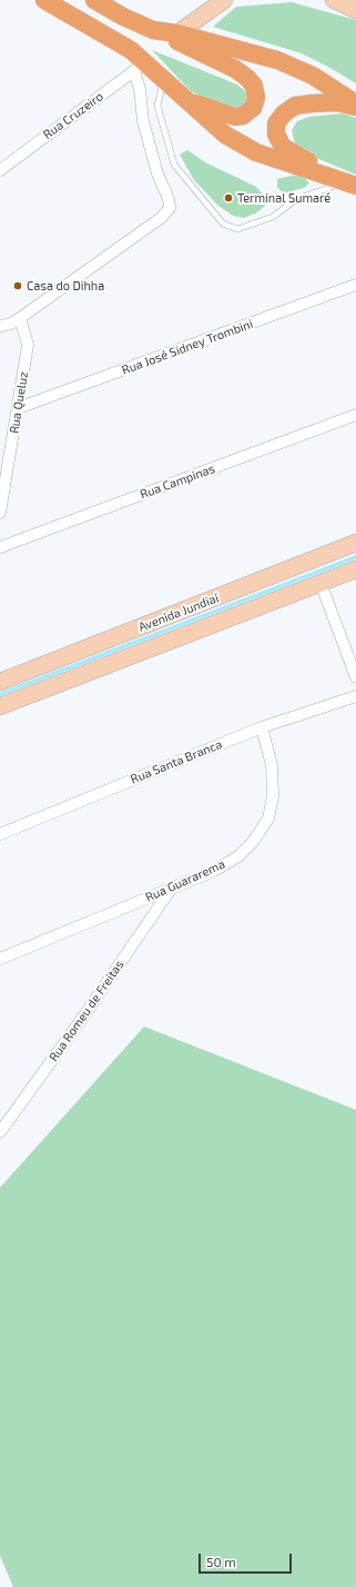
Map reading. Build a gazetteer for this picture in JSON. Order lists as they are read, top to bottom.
{
  "streets": {
    "main road": ["Avenida Jundiaí"],
    "street": [
      "Rua Cruzeiro",
      "Rua José Sidney Trombini",
      "Rua Queluz",
      "Rua Campinas",
      "Rua Santa Branca",
      "Rua Guararema",
      "Rua Romeu de Freitas"
    ]
  },
  "crossings": [
    ["Rua José Sidney Trombini", "Rua Queluz"],
    ["Rua Santa Branca", "Rua Guararema"],
    ["Rua Guararema", "Rua Romeu de Freitas"]
  ],
  "places": ["Terminal Sumaré", "Casa do Dihha"],
  "scale_bar": "50 m"
}
